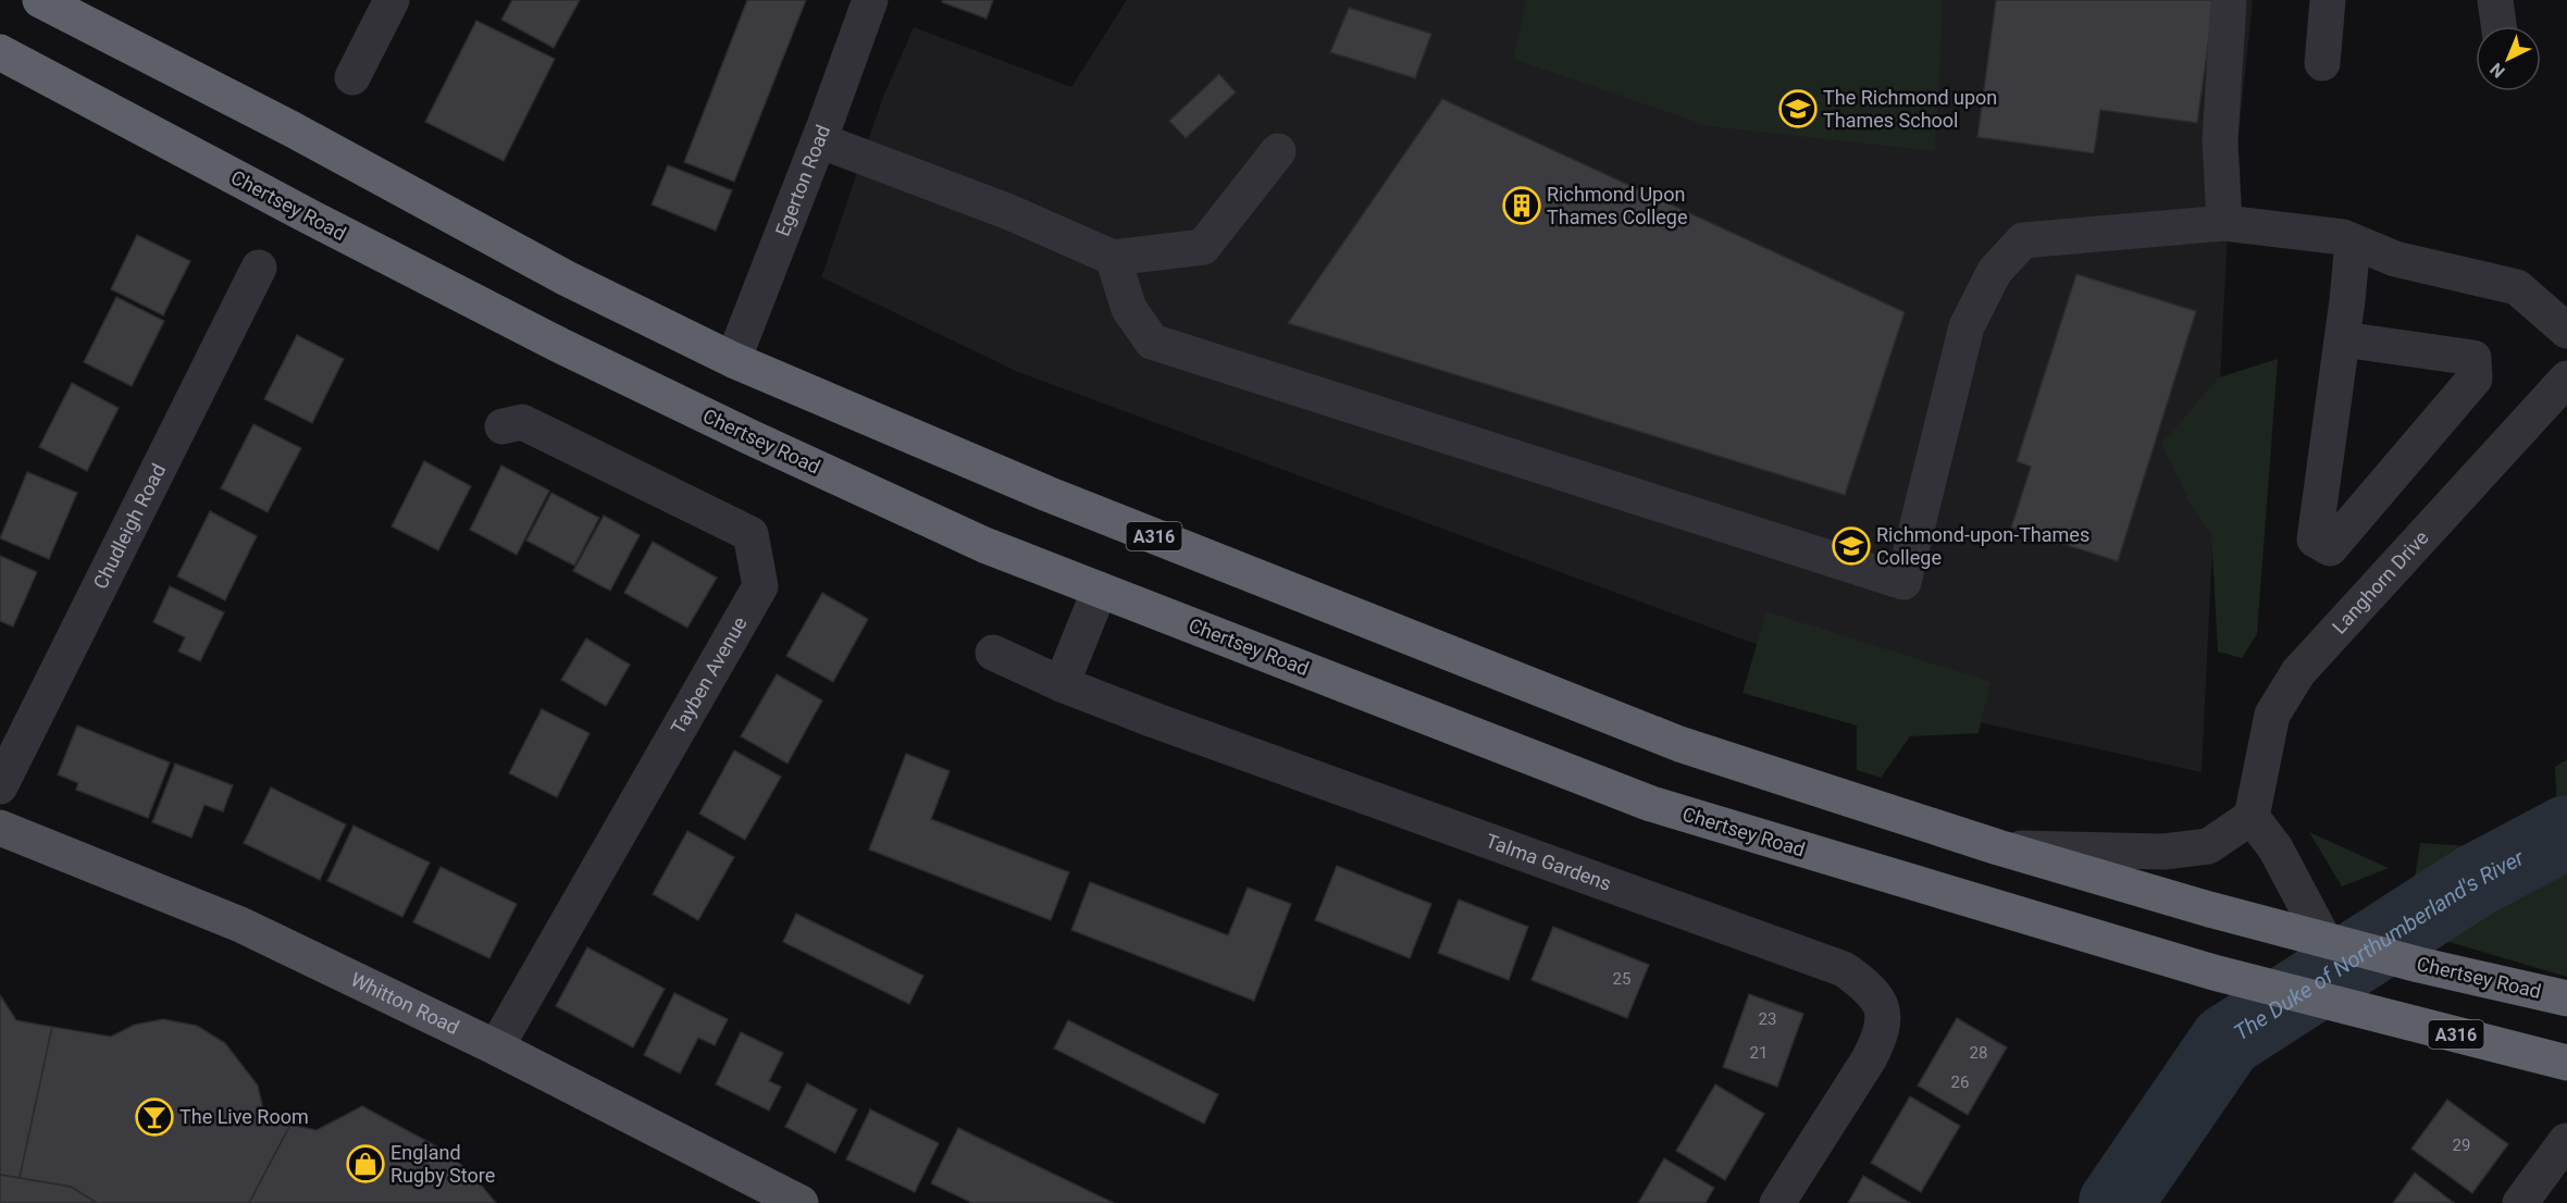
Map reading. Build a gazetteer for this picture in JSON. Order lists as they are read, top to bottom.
{
  "streets": {
    "highway": ["Chertsey Road", "A316"],
    "main road": ["Whitton Road"],
    "street": [
      "Egerton Road",
      "Chudleigh Road",
      "Langhorn Drive",
      "Tayben Avenue",
      "Talma Gardens"
    ]
  },
  "crossings": [
    ["Egerton Road", "Chertsey Road"],
    ["Tayben Avenue", "Whitton Road"]
  ],
  "water": ["The Duke of Northumberland's River"],
  "places": {
    "school or university": ["The Richmond upon Thames School", "Richmond-upon-Thames College"],
    "building": ["Richmond Upon Thames College"],
    "bar": ["The Live Room"],
    "shop": ["England Rugby Store"]
  },
  "house_numbers": [
    "25",
    "23",
    "21",
    "28",
    "26",
    "29"
  ],
  "north": "bottom left"
}
